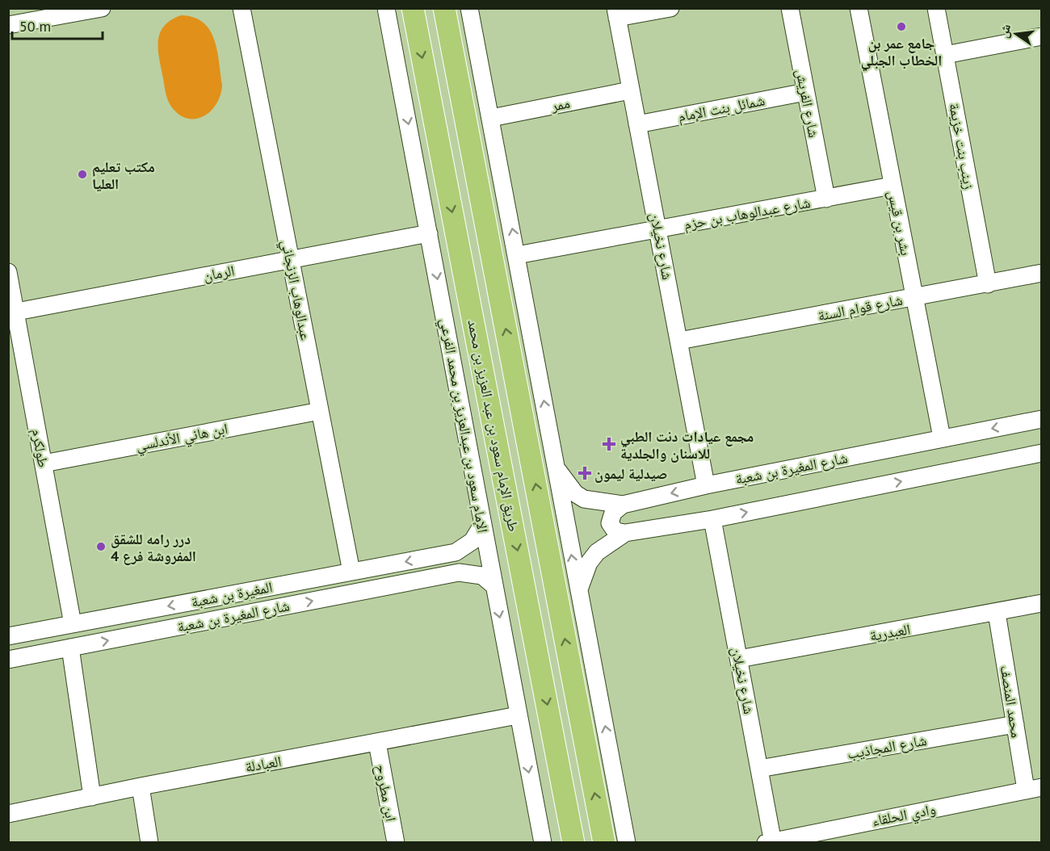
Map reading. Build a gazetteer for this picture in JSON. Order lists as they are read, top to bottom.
{
  "streets": {
    "main road": ["طريق الإمام سعود بن عبد العزيز بن محمد"],
    "street": [
      "شارع الفريش",
      "ممر",
      "شمائل بنت الإمام",
      "زينب بنت خزيمة",
      "شارع عبدالوهاب بن حزم",
      "بشر بن قيس",
      "شارع نخيلان",
      "الرمان",
      "عبدالوهاب الزنجاني",
      "شارع قوام السنة",
      "الإمام سعود بن عبدالعزيز بن محمد الفرعي",
      "ابن هاني الأندلسي",
      "طولكرم",
      "شارع المغيرة بن شعبة",
      "المغيرة بن شعبة",
      "العبدرية",
      "محمد المنصف",
      "شارع المجاذيب",
      "العبادلة",
      "ابن مطروح",
      "وادي الحلقاء"
    ]
  },
  "crossings": [
    ["شارع الفريش", "شمائل بنت الإمام"],
    ["شارع الفريش", "شارع عبدالوهاب بن حزم"],
    ["ممر", "شارع نخيلان"],
    ["شمائل بنت الإمام", "شارع نخيلان"],
    ["زينب بنت خزيمة", "شارع قوام السنة"],
    ["شارع عبدالوهاب بن حزم", "بشر بن قيس"],
    ["شارع عبدالوهاب بن حزم", "شارع نخيلان"],
    ["بشر بن قيس", "شارع قوام السنة"],
    ["بشر بن قيس", "شارع المغيرة بن شعبة"],
    ["شارع نخيلان", "شارع قوام السنة"],
    ["شارع نخيلان", "شارع المغيرة بن شعبة"],
    ["شارع نخيلان", "العبدرية"],
    ["شارع نخيلان", "شارع المجاذيب"],
    ["شارع نخيلان", "وادي الحلقاء"],
    ["الرمان", "عبدالوهاب الزنجاني"],
    ["الرمان", "الإمام سعود بن عبدالعزيز بن محمد الفرعي"],
    ["الرمان", "طولكرم"],
    ["عبدالوهاب الزنجاني", "ابن هاني الأندلسي"],
    ["عبدالوهاب الزنجاني", "المغيرة بن شعبة"],
    ["الإمام سعود بن عبدالعزيز بن محمد الفرعي", "شارع المغيرة بن شعبة"],
    ["الإمام سعود بن عبدالعزيز بن محمد الفرعي", "العبادلة"],
    ["ابن هاني الأندلسي", "طولكرم"],
    ["طولكرم", "المغيرة بن شعبة"],
    ["العبدرية", "محمد المنصف"],
    ["محمد المنصف", "شارع المجاذيب"],
    ["محمد المنصف", "وادي الحلقاء"],
    ["العبادلة", "ابن مطروح"]
  ],
  "one_way": ["المغيرة بن شعبة"],
  "places": {
    "other": ["جامع عمر بن الخطاب الجبلي", "مكتب تعليم العليا", "درر رامه للشقق المفروشة فرع 4"],
    "health": ["مجمع عيادات دنت الطبي للاسنان والجلدية", "صيدلية ليمون"]
  },
  "scale_bar": "50 m",
  "north": "left"
}
